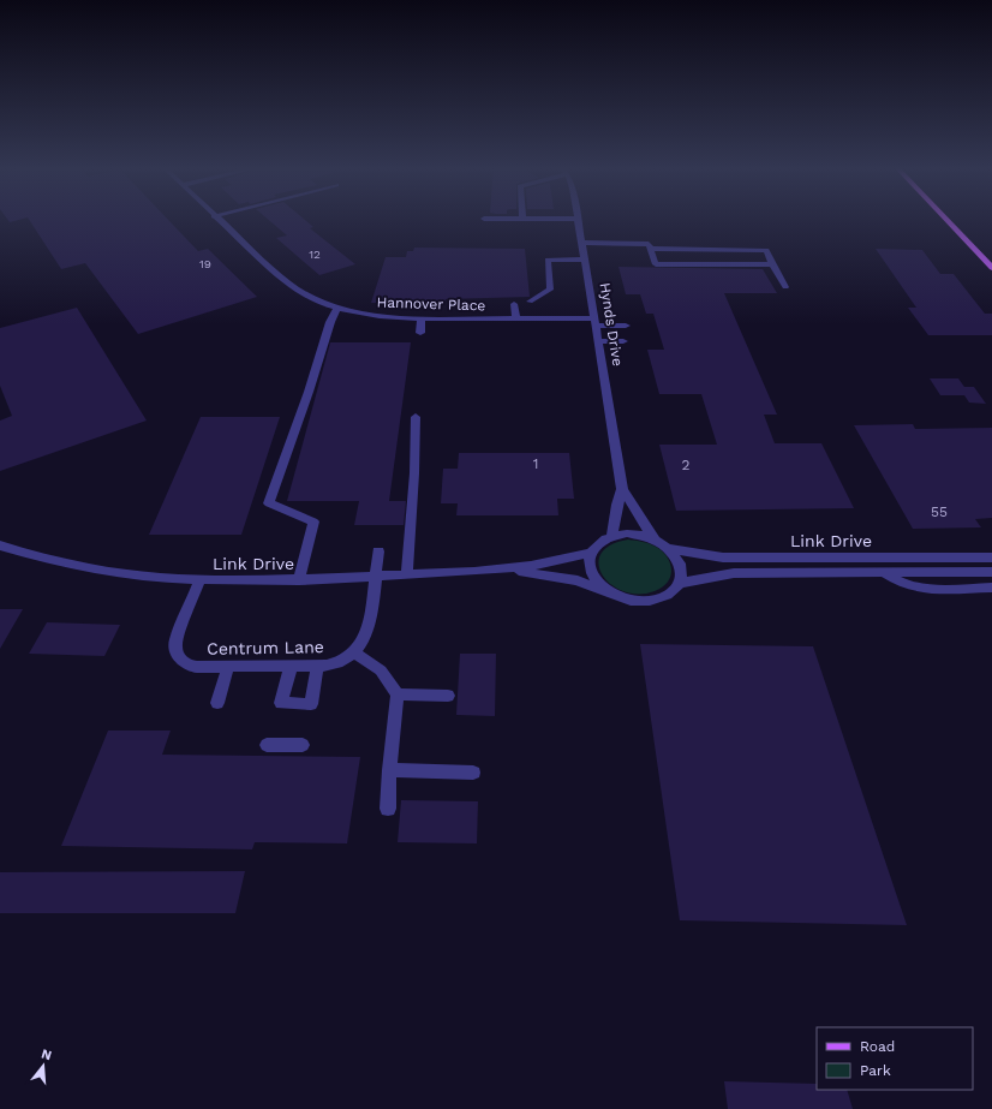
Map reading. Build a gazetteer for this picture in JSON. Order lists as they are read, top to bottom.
{
  "streets": {
    "street": [
      "Hannover Place",
      "Hynds Drive",
      "Link Drive",
      "Centrum Lane"
    ]
  },
  "crossings": [
    ["Hannover Place", "Hynds Drive"],
    ["Hynds Drive", "Link Drive"],
    ["Link Drive", "Centrum Lane"]
  ],
  "house_numbers": [
    "12",
    "19",
    "1",
    "2",
    "55"
  ],
  "legend": ["Road", "Park"],
  "north": "top"
}
